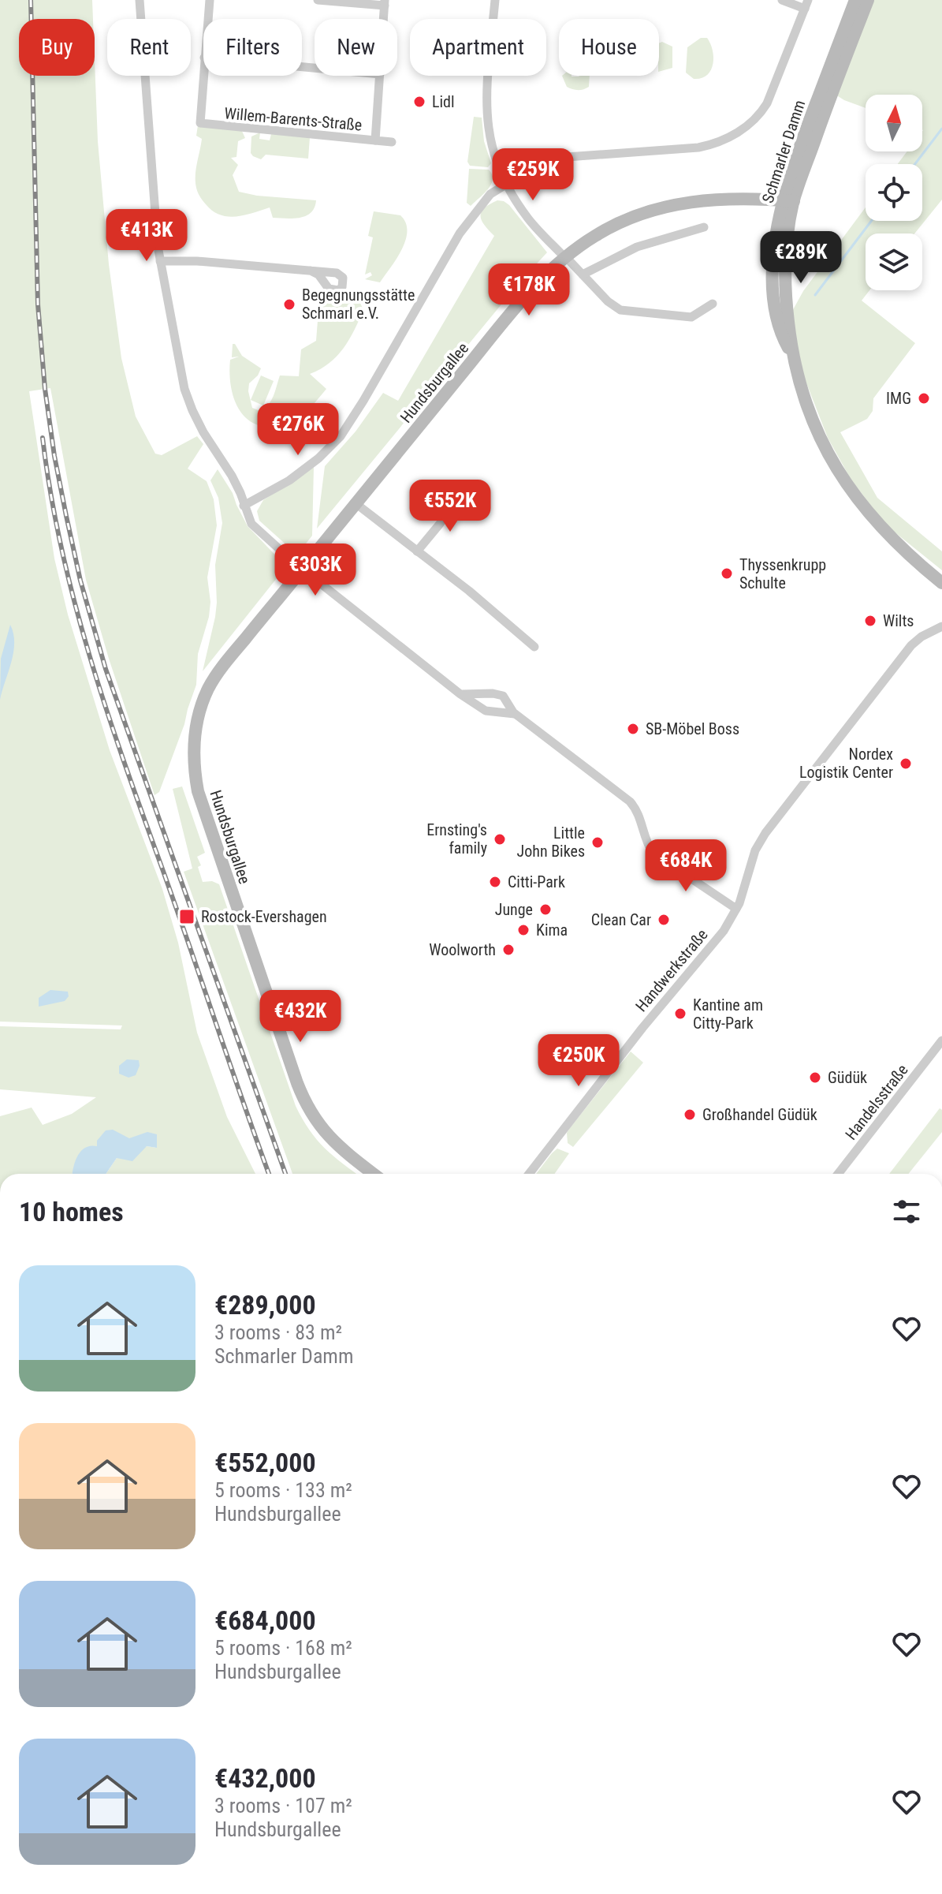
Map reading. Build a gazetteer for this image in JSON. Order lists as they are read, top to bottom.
{
  "streets": {
    "street": [
      "Willem-Barents-Straße",
      "Schmarler Damm",
      "Hundsburgallee",
      "Handwerkstraße",
      "Handelsstraße"
    ]
  },
  "crossings": [
    ["Schmarler Damm", "Hundsburgallee"]
  ],
  "places": {
    "other": [
      "Lidl",
      "Begegnungsstätte Schmarl e.V.",
      "IMG",
      "Thyssenkrupp Schulte",
      "Wilts",
      "SB-Möbel Boss",
      "Nordex Logistik Center",
      "Ernsting's family",
      "Little John Bikes",
      "Citti-Park",
      "Junge",
      "Clean Car",
      "Kima",
      "Woolworth",
      "Kantine am Citty-Park",
      "Güdük",
      "Großhandel Güdük"
    ],
    "transit": ["Rostock-Evershagen"]
  },
  "north": "top",
  "page": {
    "chip": [
      "Buy",
      "Rent",
      "Filters",
      "New",
      "Apartment",
      "House"
    ],
    "price": [
      "€259K",
      "€413K",
      "€289K",
      "€178K",
      "€276K",
      "€552K",
      "€303K",
      "€684K",
      "€432K",
      "€250K"
    ],
    "heading": "10 homes",
    "list": [
      {
        "name": "€289,000",
        "note": "3 rooms · 83 m² · Schmarler Damm"
      },
      {
        "name": "€552,000",
        "note": "5 rooms · 133 m² · Hundsburgallee"
      },
      {
        "name": "€684,000",
        "note": "5 rooms · 168 m² · Hundsburgallee"
      },
      {
        "name": "€432,000",
        "note": "3 rooms · 107 m² · Hundsburgallee"
      }
    ]
  }
}
